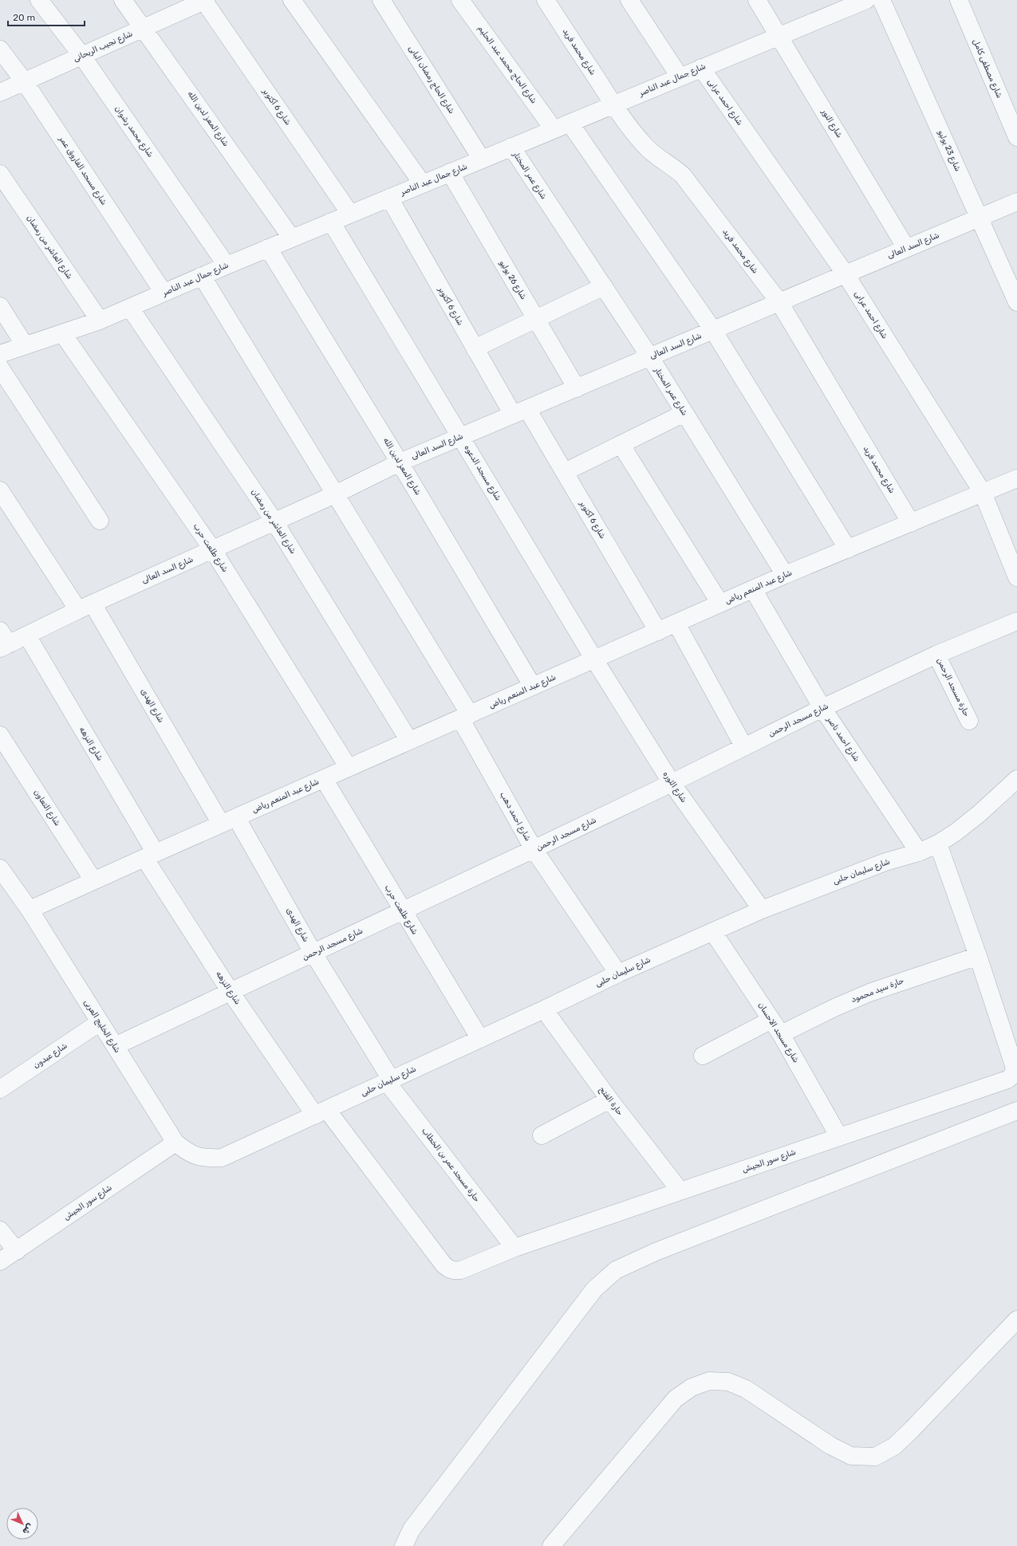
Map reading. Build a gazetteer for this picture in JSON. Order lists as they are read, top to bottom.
{
  "streets": {
    "street": [
      "شارع نجيب الريحانى",
      "شارع محمد فريد",
      "شارع الحاج محمد عبد الحليم",
      "شارع مصطفى كامل",
      "شارع الحاج رمضان البابى",
      "شارع جمال عبد الناصر",
      "شارع احمد عرابى",
      "شارع 6 أكتوبر",
      "شارع المعز لدين الله",
      "شارع النور",
      "شارع محمد رشوان",
      "شارع 23 يوليو",
      "شارع مسجد الفاروق عمر",
      "شارع عمر المختار",
      "شارع السد العالى",
      "شارع العاشر من رمضان",
      "شارع 26 يوليو",
      "شارع مسجد الدعوه",
      "شارع طلعت حرب",
      "شارع عبد المنعم رياض",
      "حارة مسجد الرحمن",
      "شارع الهدى",
      "شارع مسجد الرحمن",
      "شارع احمد ناصر",
      "شارع النزهه",
      "شارع الثوره",
      "شارع التعاون",
      "شارع احمد دهب",
      "شارع سليمان حلبى",
      "حارة سيد محمود",
      "شارع الخليج العربى",
      "شارع مسجد الاحسان",
      "شارع عبدون",
      "حارة الفتح",
      "شارع سور الجيش",
      "حارة مسجد عمر بن الخطاب"
    ]
  },
  "crossings": [
    ["شارع نجيب الريحانى", "شارع 6 أكتوبر"],
    ["شارع نجيب الريحانى", "شارع المعز لدين الله"],
    ["شارع نجيب الريحانى", "شارع محمد رشوان"],
    ["شارع نجيب الريحانى", "شارع مسجد الفاروق عمر"],
    ["شارع محمد فريد", "شارع جمال عبد الناصر"],
    ["شارع محمد فريد", "شارع السد العالى"],
    ["شارع محمد فريد", "شارع عبد المنعم رياض"],
    ["شارع الحاج محمد عبد الحليم", "شارع جمال عبد الناصر"],
    ["شارع الحاج رمضان البابى", "شارع جمال عبد الناصر"],
    ["شارع جمال عبد الناصر", "شارع احمد عرابى"],
    ["شارع جمال عبد الناصر", "شارع 6 أكتوبر"],
    ["شارع جمال عبد الناصر", "شارع المعز لدين الله"],
    ["شارع جمال عبد الناصر", "شارع النور"],
    ["شارع جمال عبد الناصر", "شارع محمد رشوان"],
    ["شارع جمال عبد الناصر", "شارع مسجد الفاروق عمر"],
    ["شارع جمال عبد الناصر", "شارع عمر المختار"],
    ["شارع جمال عبد الناصر", "شارع العاشر من رمضان"],
    ["شارع جمال عبد الناصر", "شارع 26 يوليو"],
    ["شارع جمال عبد الناصر", "شارع مسجد الدعوه"],
    ["شارع جمال عبد الناصر", "شارع طلعت حرب"],
    ["شارع احمد عرابى", "شارع السد العالى"],
    ["شارع احمد عرابى", "شارع عبد المنعم رياض"],
    ["شارع 6 أكتوبر", "شارع السد العالى"],
    ["شارع 6 أكتوبر", "شارع عبد المنعم رياض"],
    ["شارع المعز لدين الله", "شارع السد العالى"],
    ["شارع المعز لدين الله", "شارع عبد المنعم رياض"],
    ["شارع النور", "شارع السد العالى"],
    ["شارع 23 يوليو", "شارع السد العالى"],
    ["شارع عمر المختار", "شارع السد العالى"],
    ["شارع عمر المختار", "شارع عبد المنعم رياض"],
    ["شارع السد العالى", "شارع العاشر من رمضان"],
    ["شارع السد العالى", "شارع 26 يوليو"],
    ["شارع السد العالى", "شارع مسجد الدعوه"],
    ["شارع السد العالى", "شارع طلعت حرب"],
    ["شارع السد العالى", "شارع الهدى"],
    ["شارع السد العالى", "شارع النزهه"],
    ["شارع العاشر من رمضان", "شارع عبد المنعم رياض"],
    ["شارع مسجد الدعوه", "شارع عبد المنعم رياض"],
    ["شارع مسجد الدعوه", "شارع الثوره"],
    ["شارع طلعت حرب", "شارع عبد المنعم رياض"],
    ["شارع طلعت حرب", "شارع مسجد الرحمن"],
    ["شارع طلعت حرب", "شارع سليمان حلبى"],
    ["شارع عبد المنعم رياض", "شارع الهدى"],
    ["شارع عبد المنعم رياض", "شارع احمد ناصر"],
    ["شارع عبد المنعم رياض", "شارع النزهه"],
    ["شارع عبد المنعم رياض", "شارع الثوره"],
    ["شارع عبد المنعم رياض", "شارع التعاون"],
    ["شارع عبد المنعم رياض", "شارع احمد دهب"],
    ["شارع عبد المنعم رياض", "شارع الخليج العربى"],
    ["حارة مسجد الرحمن", "شارع مسجد الرحمن"],
    ["شارع الهدى", "شارع مسجد الرحمن"],
    ["شارع الهدى", "شارع سليمان حلبى"],
    ["شارع الهدى", "حارة مسجد عمر بن الخطاب"],
    ["شارع مسجد الرحمن", "شارع احمد ناصر"],
    ["شارع مسجد الرحمن", "شارع النزهه"],
    ["شارع مسجد الرحمن", "شارع الثوره"],
    ["شارع مسجد الرحمن", "شارع احمد دهب"],
    ["شارع مسجد الرحمن", "شارع الخليج العربى"],
    ["شارع احمد ناصر", "شارع سليمان حلبى"],
    ["شارع النزهه", "شارع سليمان حلبى"],
    ["شارع النزهه", "شارع سور الجيش"],
    ["شارع النزهه", "حارة مسجد عمر بن الخطاب"],
    ["شارع الثوره", "شارع سليمان حلبى"],
    ["شارع احمد دهب", "شارع سليمان حلبى"],
    ["شارع سليمان حلبى", "شارع الخليج العربى"],
    ["شارع سليمان حلبى", "شارع مسجد الاحسان"],
    ["شارع سليمان حلبى", "حارة الفتح"],
    ["شارع سليمان حلبى", "حارة مسجد عمر بن الخطاب"],
    ["حارة سيد محمود", "شارع مسجد الاحسان"],
    ["حارة سيد محمود", "شارع سور الجيش"],
    ["شارع الخليج العربى", "شارع عبدون"],
    ["شارع الخليج العربى", "شارع سور الجيش"],
    ["شارع مسجد الاحسان", "شارع سور الجيش"],
    ["حارة الفتح", "شارع سور الجيش"],
    ["شارع سور الجيش", "حارة مسجد عمر بن الخطاب"]
  ],
  "scale_bar": "20 m",
  "north": "bottom right"
}
